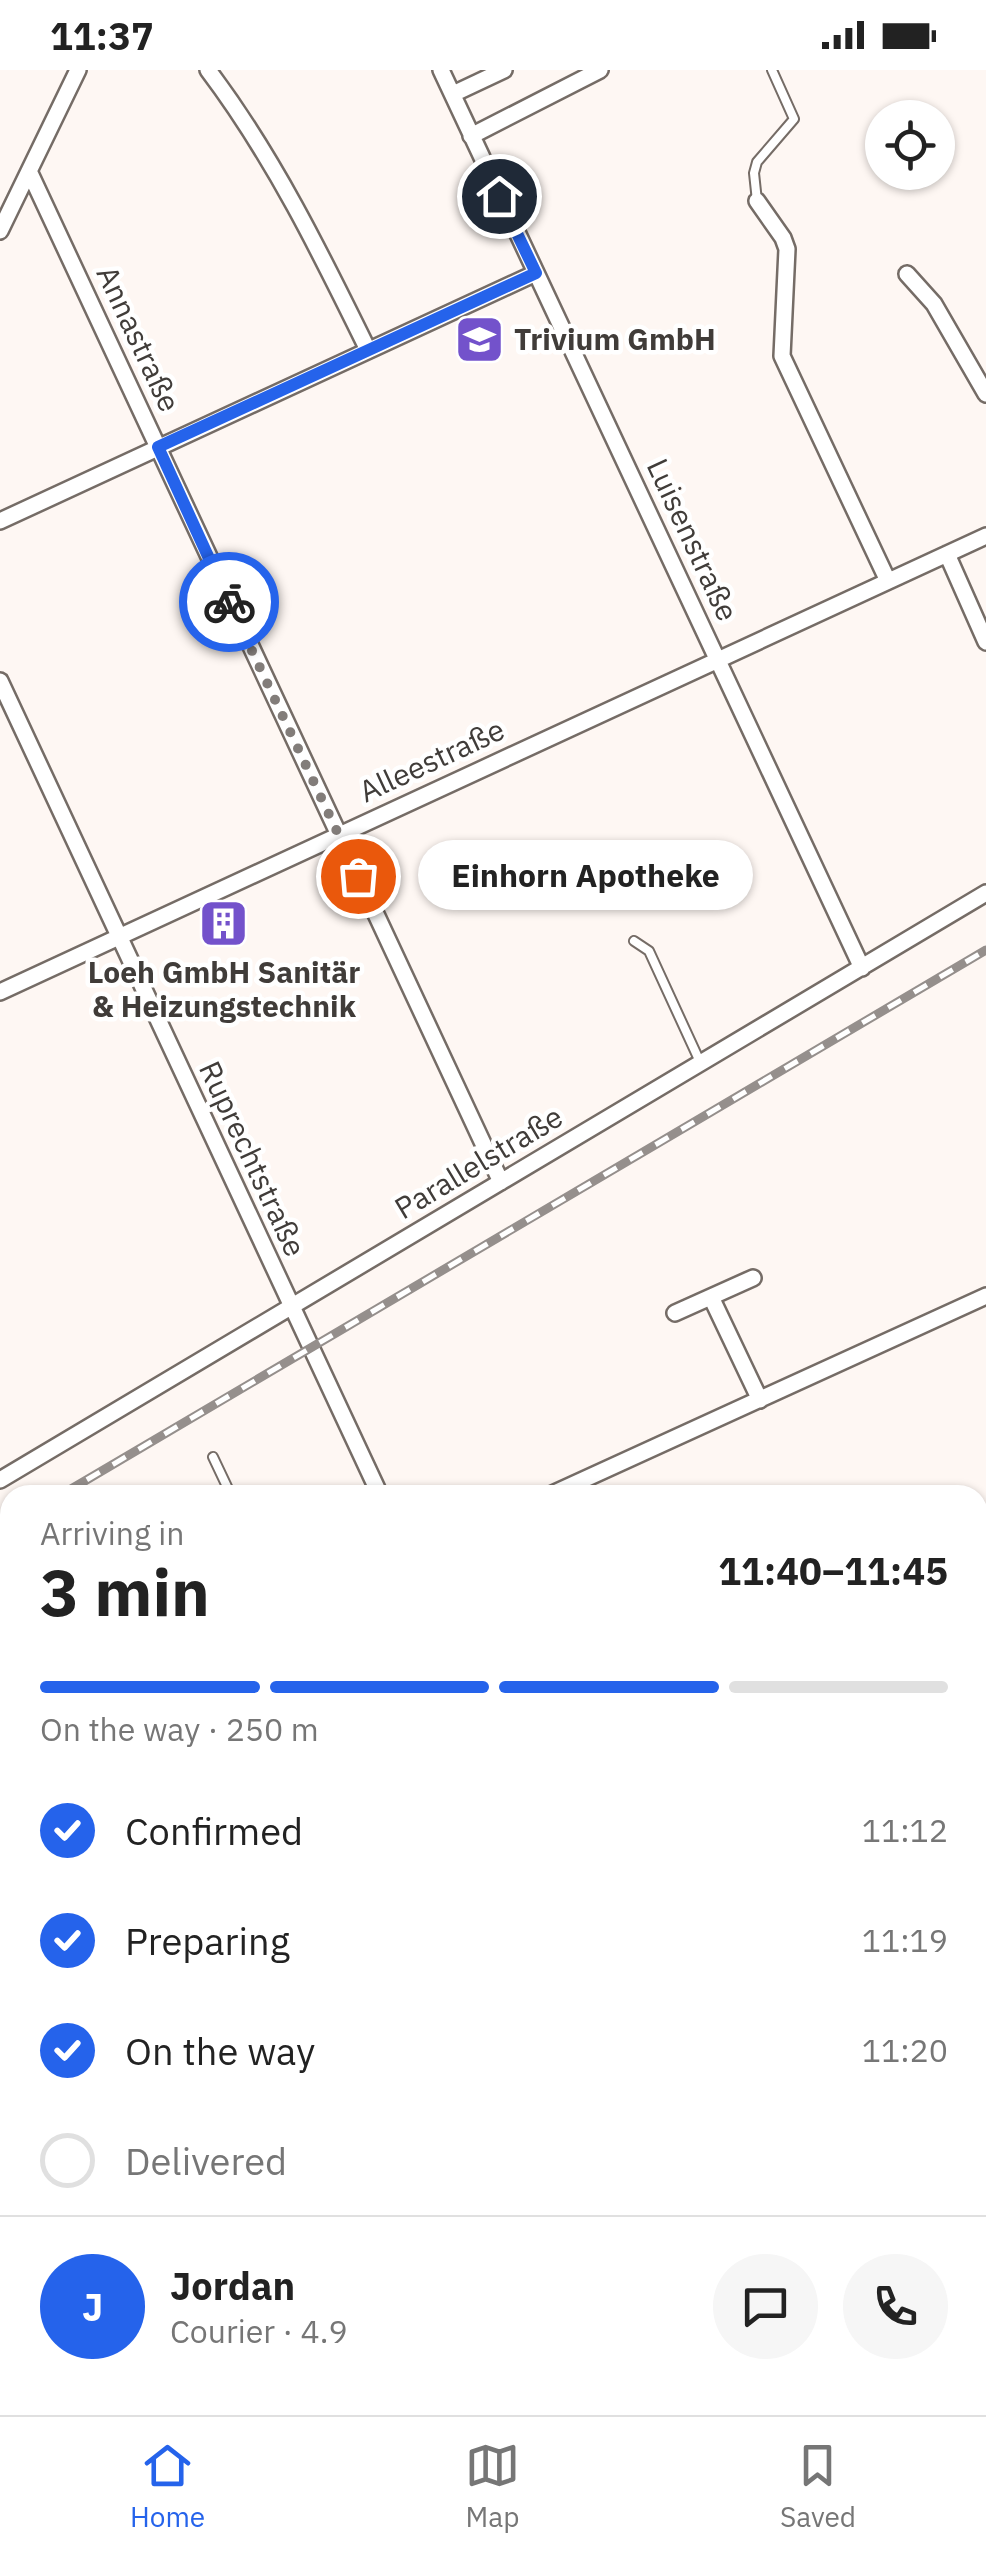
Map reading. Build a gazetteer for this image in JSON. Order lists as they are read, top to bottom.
{
  "streets": {
    "street": [
      "Annastraße",
      "Luisenstraße",
      "Alleestraße",
      "Ruprechtstraße",
      "Parallelstraße"
    ]
  },
  "crossings": [
    ["Annastraße", "Alleestraße"],
    ["Annastraße", "Parallelstraße"],
    ["Luisenstraße", "Alleestraße"],
    ["Luisenstraße", "Parallelstraße"],
    ["Alleestraße", "Ruprechtstraße"],
    ["Ruprechtstraße", "Parallelstraße"]
  ],
  "places": {
    "school or university": ["Trivium GmbH"],
    "other": ["Einhorn Apotheke"],
    "building": ["Loeh GmbH Sanitär & Heizungstechnik"]
  },
  "page": {
    "status": "11:37",
    "bubble": "Einhorn Apotheke",
    "heading": ["3 min", "Arriving in", "11:40–11:45"],
    "panel": ["Jordan", "Courier · 4.9"],
    "bar": "On the way · 250 m",
    "list": [
      ["Confirmed", "11:12"],
      ["Preparing", "11:19"],
      ["On the way", "11:20"],
      "Delivered"
    ],
    "round": "J",
    "tabs": ["Home", "Map", "Saved"]
  }
}
